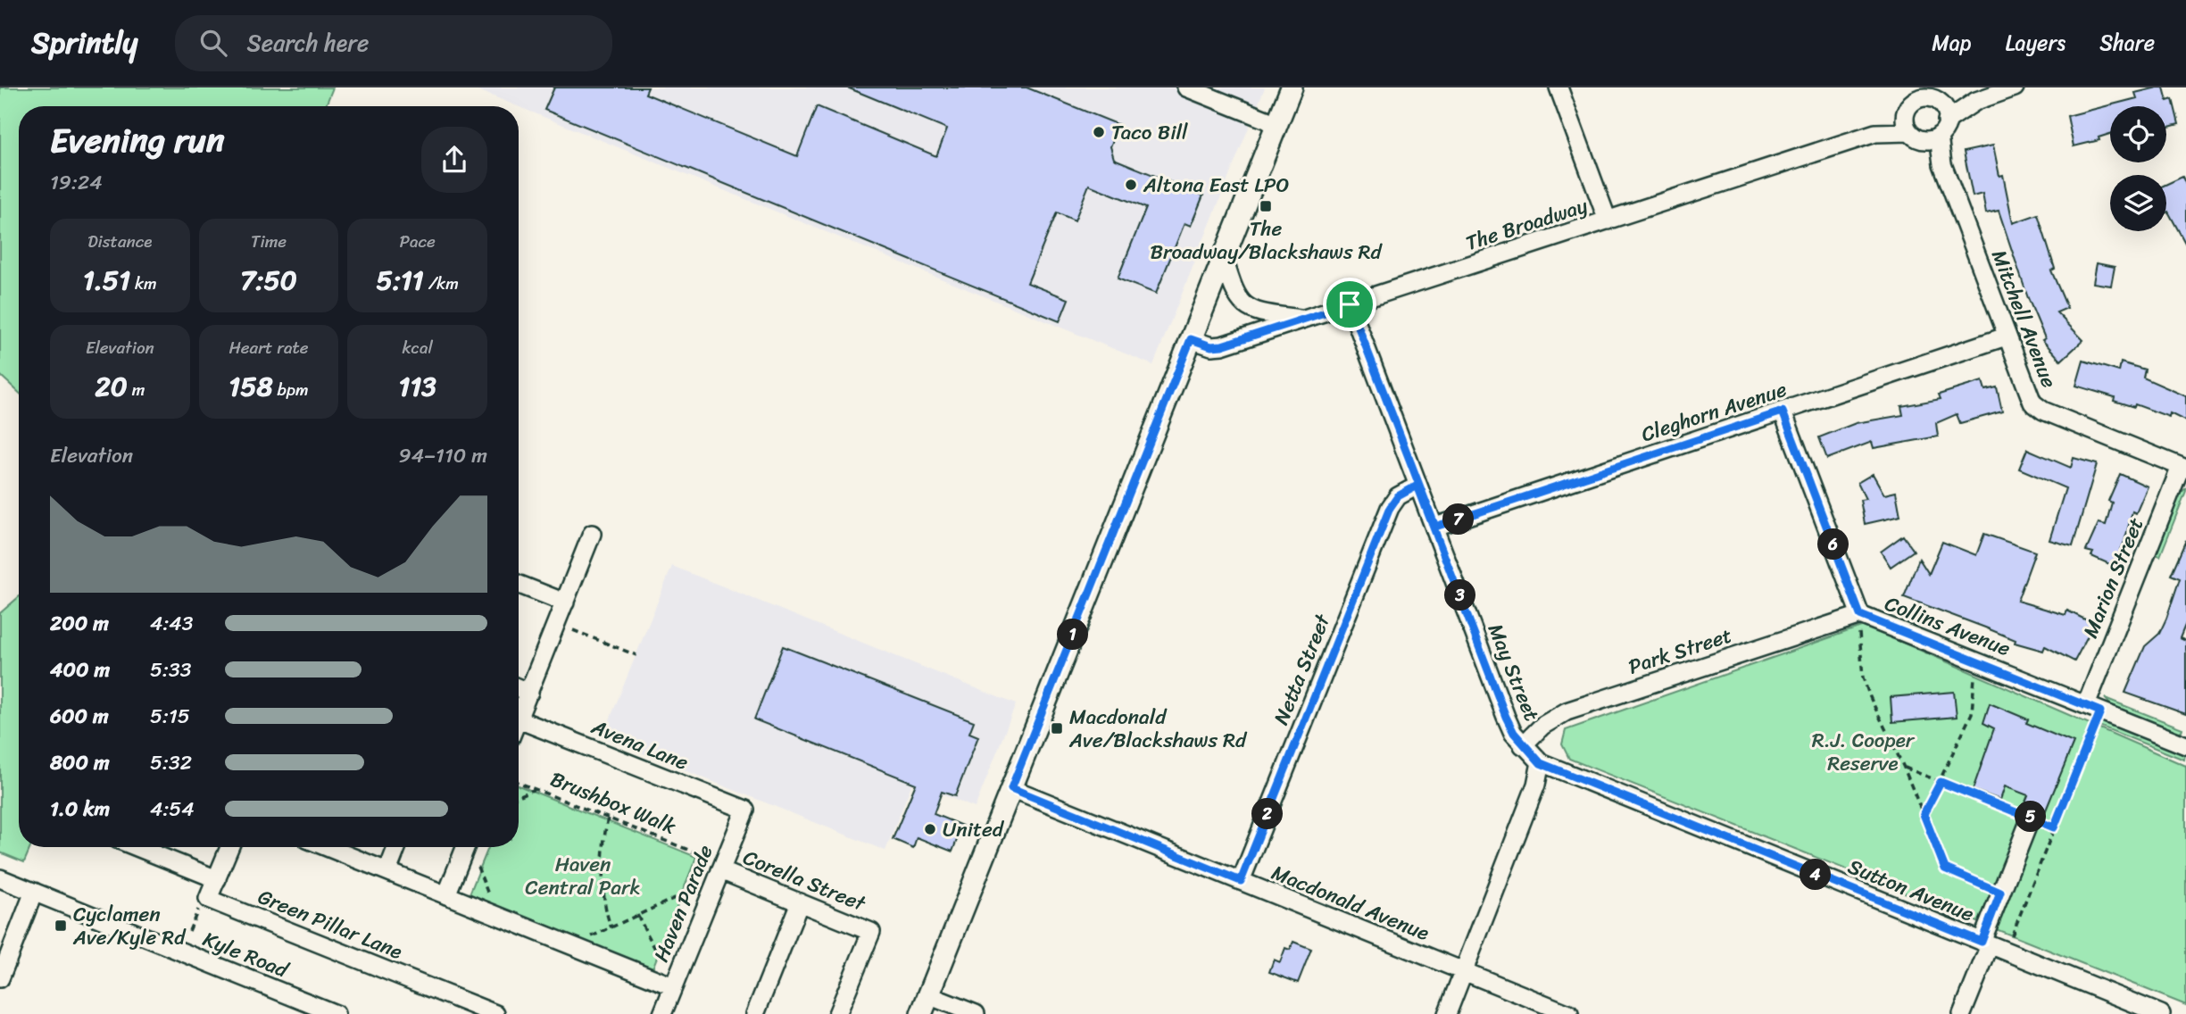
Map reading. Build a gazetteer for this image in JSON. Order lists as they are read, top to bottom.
{
  "streets": {
    "street": [
      "The Broadway",
      "Mitchell Avenue",
      "Cleghorn Avenue",
      "Marion Street",
      "Collins Avenue",
      "Park Street",
      "Netta Street",
      "May Street",
      "Avena Lane",
      "Corella Street",
      "Sutton Avenue",
      "Macdonald Avenue",
      "Haven Parade",
      "Green Pillar Lane",
      "Kyle Road"
    ],
    "path": ["Brushbox Walk"]
  },
  "crossings": [
    ["The Broadway", "Mitchell Avenue"],
    ["The Broadway", "May Street"],
    ["Mitchell Avenue", "Cleghorn Avenue"],
    ["Mitchell Avenue", "Marion Street"],
    ["Cleghorn Avenue", "Collins Avenue"],
    ["Cleghorn Avenue", "May Street"],
    ["Marion Street", "Collins Avenue"],
    ["Collins Avenue", "Park Street"],
    ["Park Street", "May Street"],
    ["Netta Street", "May Street"],
    ["Netta Street", "Macdonald Avenue"],
    ["May Street", "Sutton Avenue"],
    ["Avena Lane", "Haven Parade"],
    ["Corella Street", "Haven Parade"]
  ],
  "parks": ["R.J. Cooper Reserve", "Haven Central Park"],
  "places": {
    "other": ["Taco Bill", "Altona East LPO", "United"],
    "transit": ["The Broadway/Blackshaws Rd", "Macdonald Ave/Blackshaws Rd", "Cyclamen Ave/Kyle Rd"]
  },
  "page": {
    "header": "Sprintly",
    "search": "Search here",
    "nav": ["Map", "Layers", "Share"],
    "heading": ["Evening run", "19:24"],
    "stats": [
      ["Distance", "1.51 km"],
      ["Time", "7:50"],
      ["Pace", "5:11 /km"],
      ["Elevation", "20 m"],
      ["Heart rate", "158 bpm"],
      ["kcal", "113"]
    ],
    "chart": ["Elevation", "94–110 m"],
    "pins": [
      "7",
      "6",
      "3",
      "1",
      "2",
      "5",
      "4"
    ],
    "list": [
      {
        "name": "200 m",
        "note": "4:43"
      },
      {
        "name": "400 m",
        "note": "5:33"
      },
      {
        "name": "600 m",
        "note": "5:15"
      },
      {
        "name": "800 m",
        "note": "5:32"
      },
      {
        "name": "1.0 km",
        "note": "4:54"
      }
    ]
  }
}
